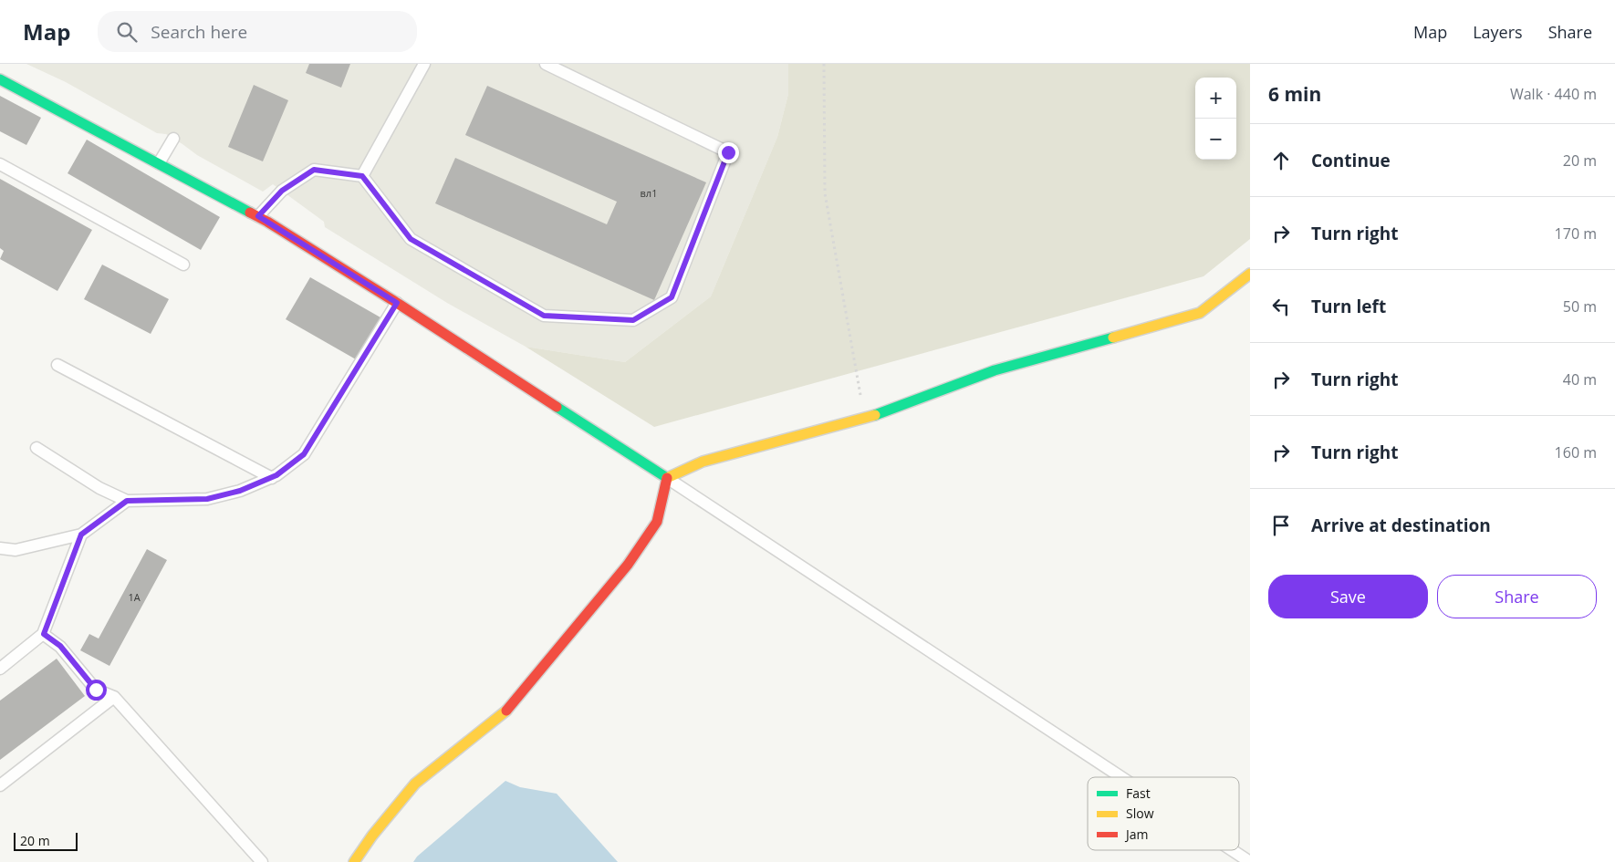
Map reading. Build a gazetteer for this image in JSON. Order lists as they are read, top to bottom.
{
  "house_numbers": ["вл1", "1А"],
  "legend": ["Fast", "Slow", "Jam"],
  "scale_bar": "20 m",
  "page": {
    "header": "Map",
    "search": "Search here",
    "nav": ["Map", "Layers", "Share"],
    "heading": ["6 min", "Walk · 440 m"],
    "map_buttons": ["+", "−"],
    "list": [
      ["Continue", "20 m"],
      ["Turn right", "170 m"],
      ["Turn left", "50 m"],
      ["Turn right", "40 m"],
      ["Turn right", "160 m"],
      "Arrive at destination"
    ],
    "buttons": ["Save", "Share"],
    "scale": "20 m"
  }
}
